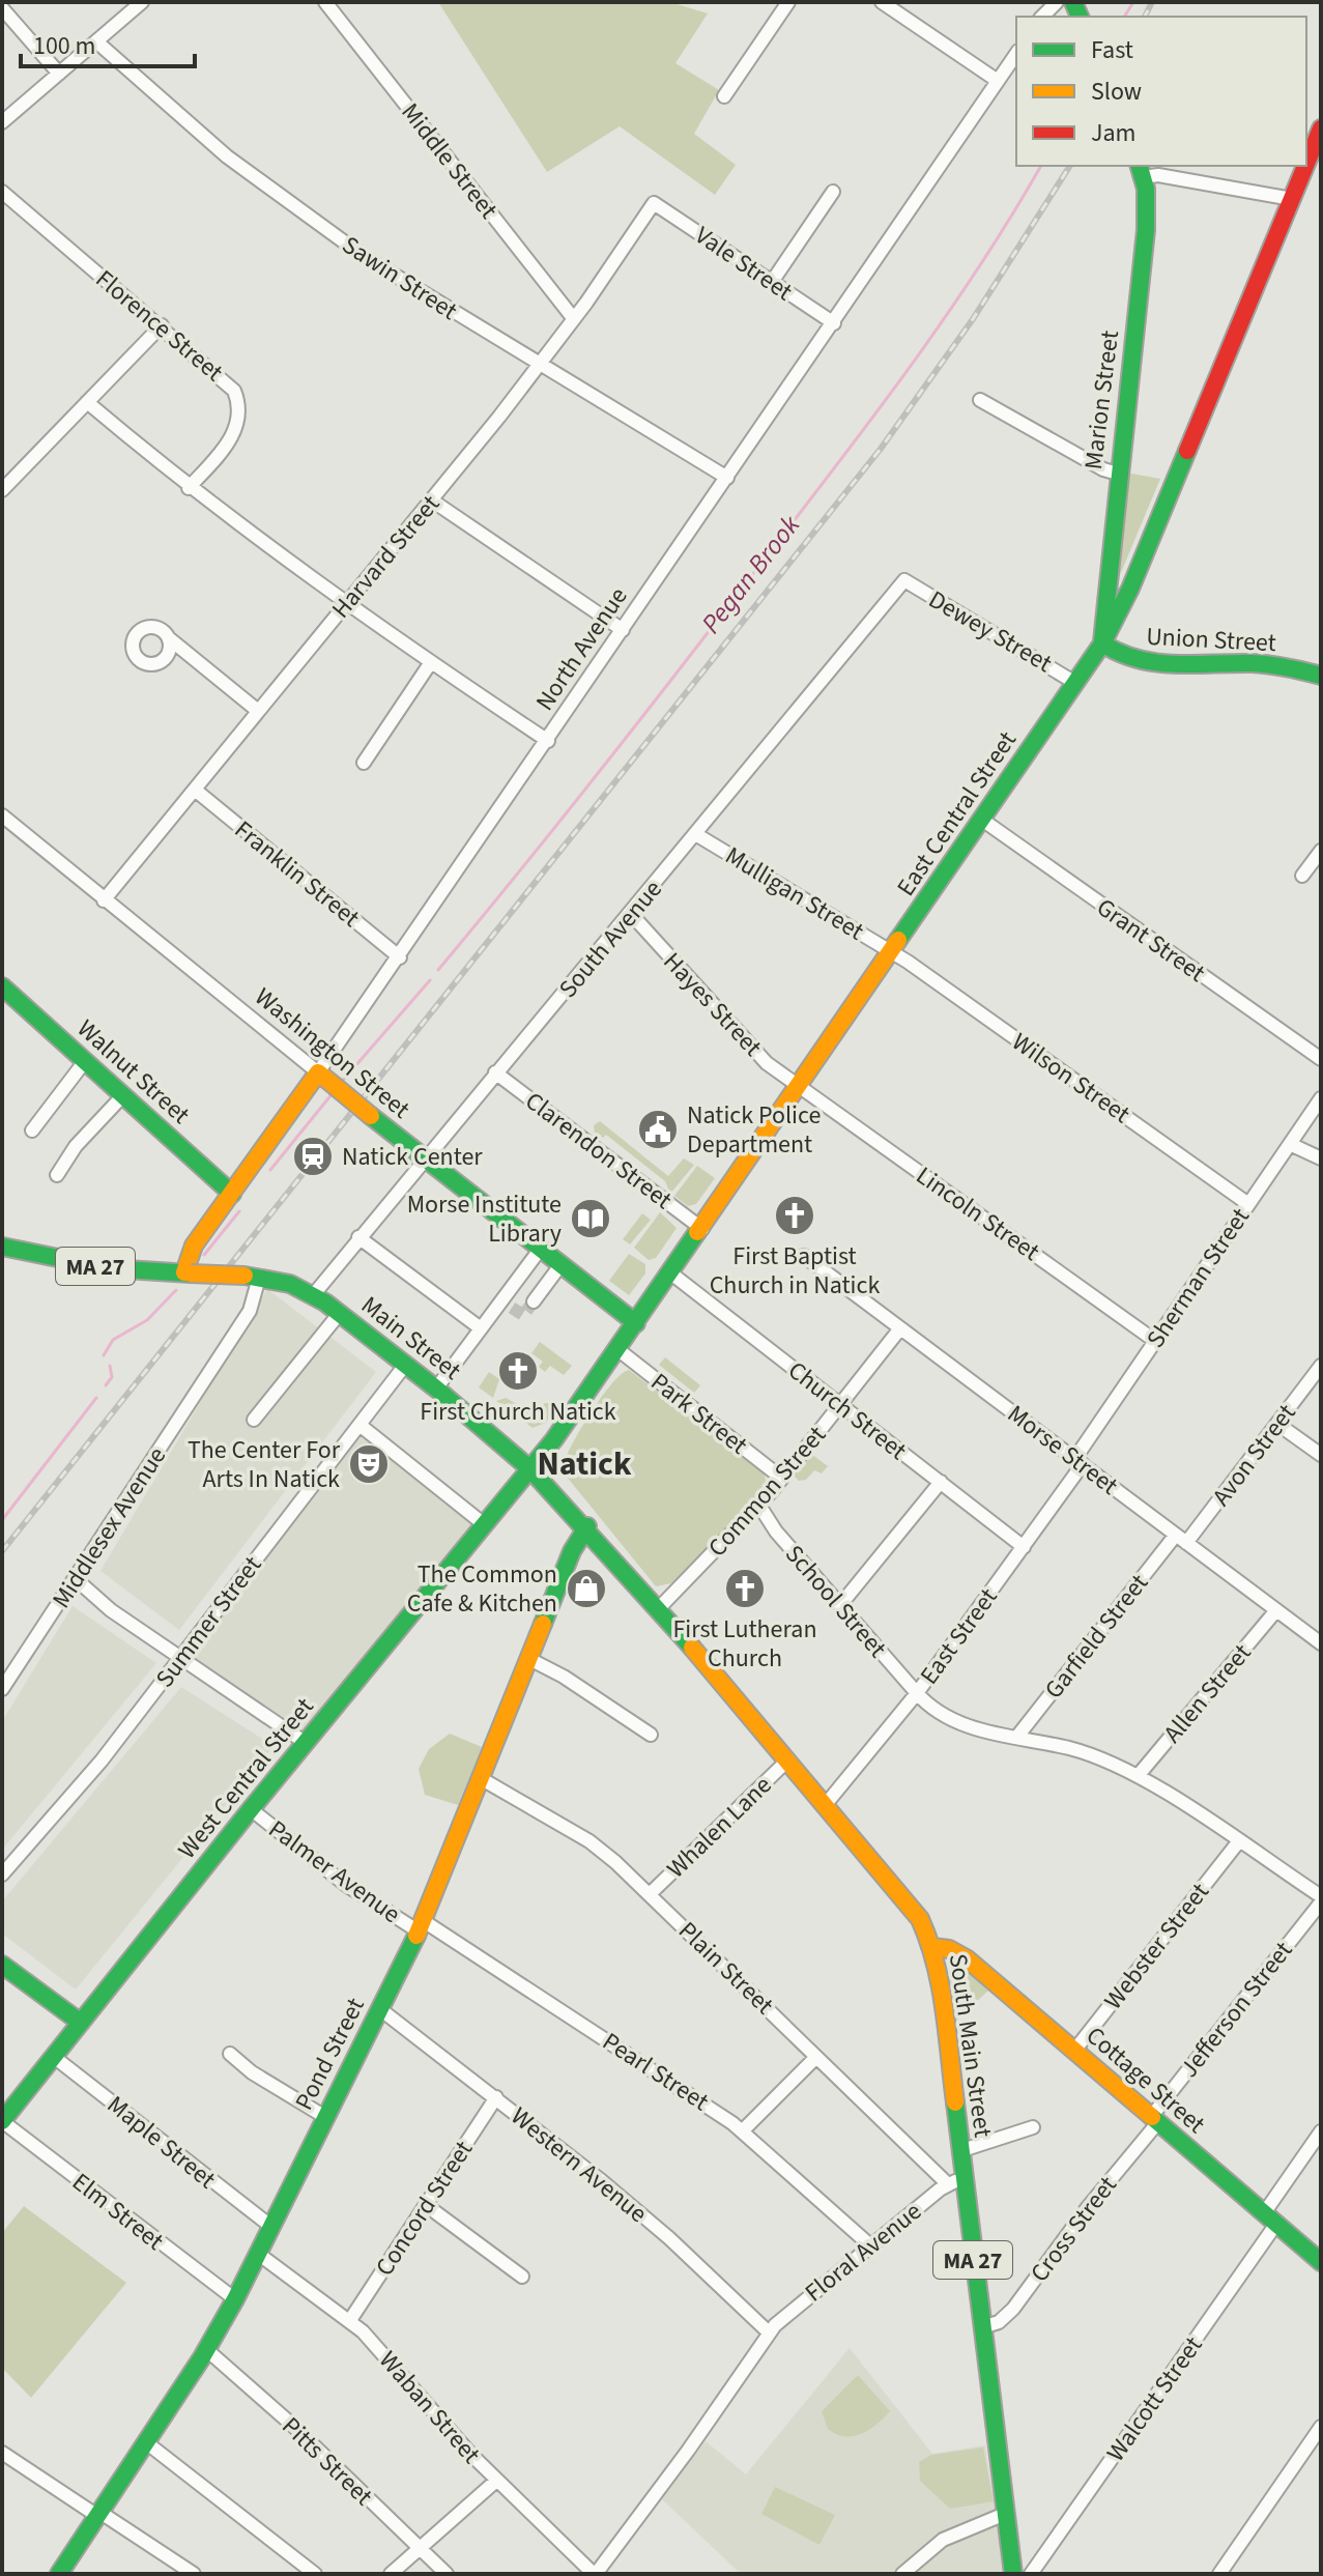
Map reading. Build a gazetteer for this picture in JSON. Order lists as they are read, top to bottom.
{
  "streets": {
    "main road": [
      "Marion Street",
      "Union Street",
      "North Avenue",
      "East Central Street",
      "Washington Street",
      "Walnut Street",
      "MA 27",
      "Main Street",
      "West Central Street",
      "South Main Street",
      "Pond Street",
      "Cottage Street"
    ],
    "street": [
      "Middle Street",
      "Vale Street",
      "Sawin Street",
      "Florence Street",
      "Harvard Street",
      "Dewey Street",
      "Franklin Street",
      "Mulligan Street",
      "South Avenue",
      "Grant Street",
      "Hayes Street",
      "Wilson Street",
      "Clarendon Street",
      "Lincoln Street",
      "Sherman Street",
      "Church Street",
      "Park Street",
      "Morse Street",
      "Avon Street",
      "Common Street",
      "Middlesex Avenue",
      "School Street",
      "Summer Street",
      "East Street",
      "Garfield Street",
      "Allen Street",
      "Whalen Lane",
      "Palmer Avenue",
      "Webster Street",
      "Plain Street",
      "Jefferson Street",
      "Pearl Street",
      "Maple Street",
      "Western Avenue",
      "Concord Street",
      "Elm Street",
      "Cross Street",
      "Floral Avenue",
      "Walcott Street",
      "Waban Street",
      "Pitts Street"
    ]
  },
  "crossings": [
    ["Middle Street", "Harvard Street"],
    ["Vale Street", "Harvard Street"],
    ["Vale Street", "North Avenue"],
    ["Sawin Street", "Harvard Street"],
    ["Sawin Street", "North Avenue"],
    ["Marion Street", "Union Street"],
    ["Marion Street", "East Central Street"],
    ["Harvard Street", "Franklin Street"],
    ["Harvard Street", "Washington Street"],
    ["Dewey Street", "East Central Street"],
    ["Dewey Street", "South Avenue"],
    ["Union Street", "East Central Street"],
    ["North Avenue", "Franklin Street"],
    ["North Avenue", "Washington Street"],
    ["North Avenue", "Walnut Street"],
    ["North Avenue", "MA 27"],
    ["East Central Street", "Mulligan Street"],
    ["East Central Street", "Grant Street"],
    ["East Central Street", "Hayes Street"],
    ["East Central Street", "Washington Street"],
    ["East Central Street", "Wilson Street"],
    ["East Central Street", "Clarendon Street"],
    ["East Central Street", "Lincoln Street"],
    ["East Central Street", "Main Street"],
    ["East Central Street", "Church Street"],
    ["East Central Street", "Park Street"],
    ["East Central Street", "West Central Street"],
    ["East Central Street", "South Main Street"],
    ["Mulligan Street", "South Avenue"],
    ["Mulligan Street", "Wilson Street"],
    ["South Avenue", "Hayes Street"],
    ["South Avenue", "Washington Street"],
    ["South Avenue", "Clarendon Street"],
    ["South Avenue", "Main Street"],
    ["Hayes Street", "Lincoln Street"],
    ["Wilson Street", "Sherman Street"],
    ["Lincoln Street", "Sherman Street"],
    ["MA 27", "Main Street"],
    ["MA 27", "Middlesex Avenue"],
    ["Sherman Street", "Morse Street"],
    ["Sherman Street", "East Street"],
    ["Main Street", "Middlesex Avenue"],
    ["Main Street", "Summer Street"],
    ["Main Street", "West Central Street"],
    ["Main Street", "South Main Street"],
    ["Church Street", "Common Street"],
    ["Church Street", "East Street"],
    ["Park Street", "Common Street"],
    ["Morse Street", "Avon Street"],
    ["Morse Street", "Common Street"],
    ["Morse Street", "East Street"],
    ["Morse Street", "Garfield Street"],
    ["Morse Street", "Allen Street"],
    ["Avon Street", "Garfield Street"],
    ["Common Street", "School Street"],
    ["Common Street", "South Main Street"],
    ["School Street", "East Street"],
    ["School Street", "Garfield Street"],
    ["School Street", "Allen Street"],
    ["School Street", "Webster Street"],
    ["School Street", "Jefferson Street"],
    ["East Street", "South Main Street"],
    ["West Central Street", "Palmer Avenue"],
    ["West Central Street", "South Main Street"],
    ["West Central Street", "Maple Street"],
    ["West Central Street", "Elm Street"],
    ["Whalen Lane", "Plain Street"],
    ["Whalen Lane", "South Main Street"],
    ["Palmer Avenue", "Pond Street"],
    ["Palmer Avenue", "Pearl Street"],
    ["Webster Street", "Cottage Street"],
    ["Plain Street", "South Main Street"],
    ["Plain Street", "Pond Street"],
    ["Plain Street", "Floral Avenue"],
    ["Jefferson Street", "Cottage Street"],
    ["Jefferson Street", "Cross Street"],
    ["South Main Street", "Pond Street"],
    ["South Main Street", "Cottage Street"],
    ["South Main Street", "Cross Street"],
    ["South Main Street", "Floral Avenue"],
    ["Pond Street", "Pearl Street"],
    ["Pond Street", "Maple Street"],
    ["Pond Street", "Western Avenue"],
    ["Pond Street", "Elm Street"],
    ["Pond Street", "Waban Street"],
    ["Pond Street", "Pitts Street"],
    ["Pearl Street", "Floral Avenue"],
    ["Cottage Street", "Cross Street"],
    ["Cottage Street", "Walcott Street"],
    ["Western Avenue", "Concord Street"],
    ["Western Avenue", "Floral Avenue"],
    ["Concord Street", "Waban Street"],
    ["Floral Avenue", "Waban Street"]
  ],
  "districts": ["Natick"],
  "water": ["Pegan Brook"],
  "places": {
    "public building": ["Natick Police Department"],
    "station": ["Natick Center"],
    "church": ["First Baptist Church in Natick", "First Church Natick", "First Lutheran Church"],
    "library": ["Morse Institute Library"],
    "theatre": ["The Center For Arts In Natick"],
    "shop": ["The Common Cafe & Kitchen"]
  },
  "legend": ["Fast", "Slow", "Jam"],
  "scale_bar": "100 m"
}
